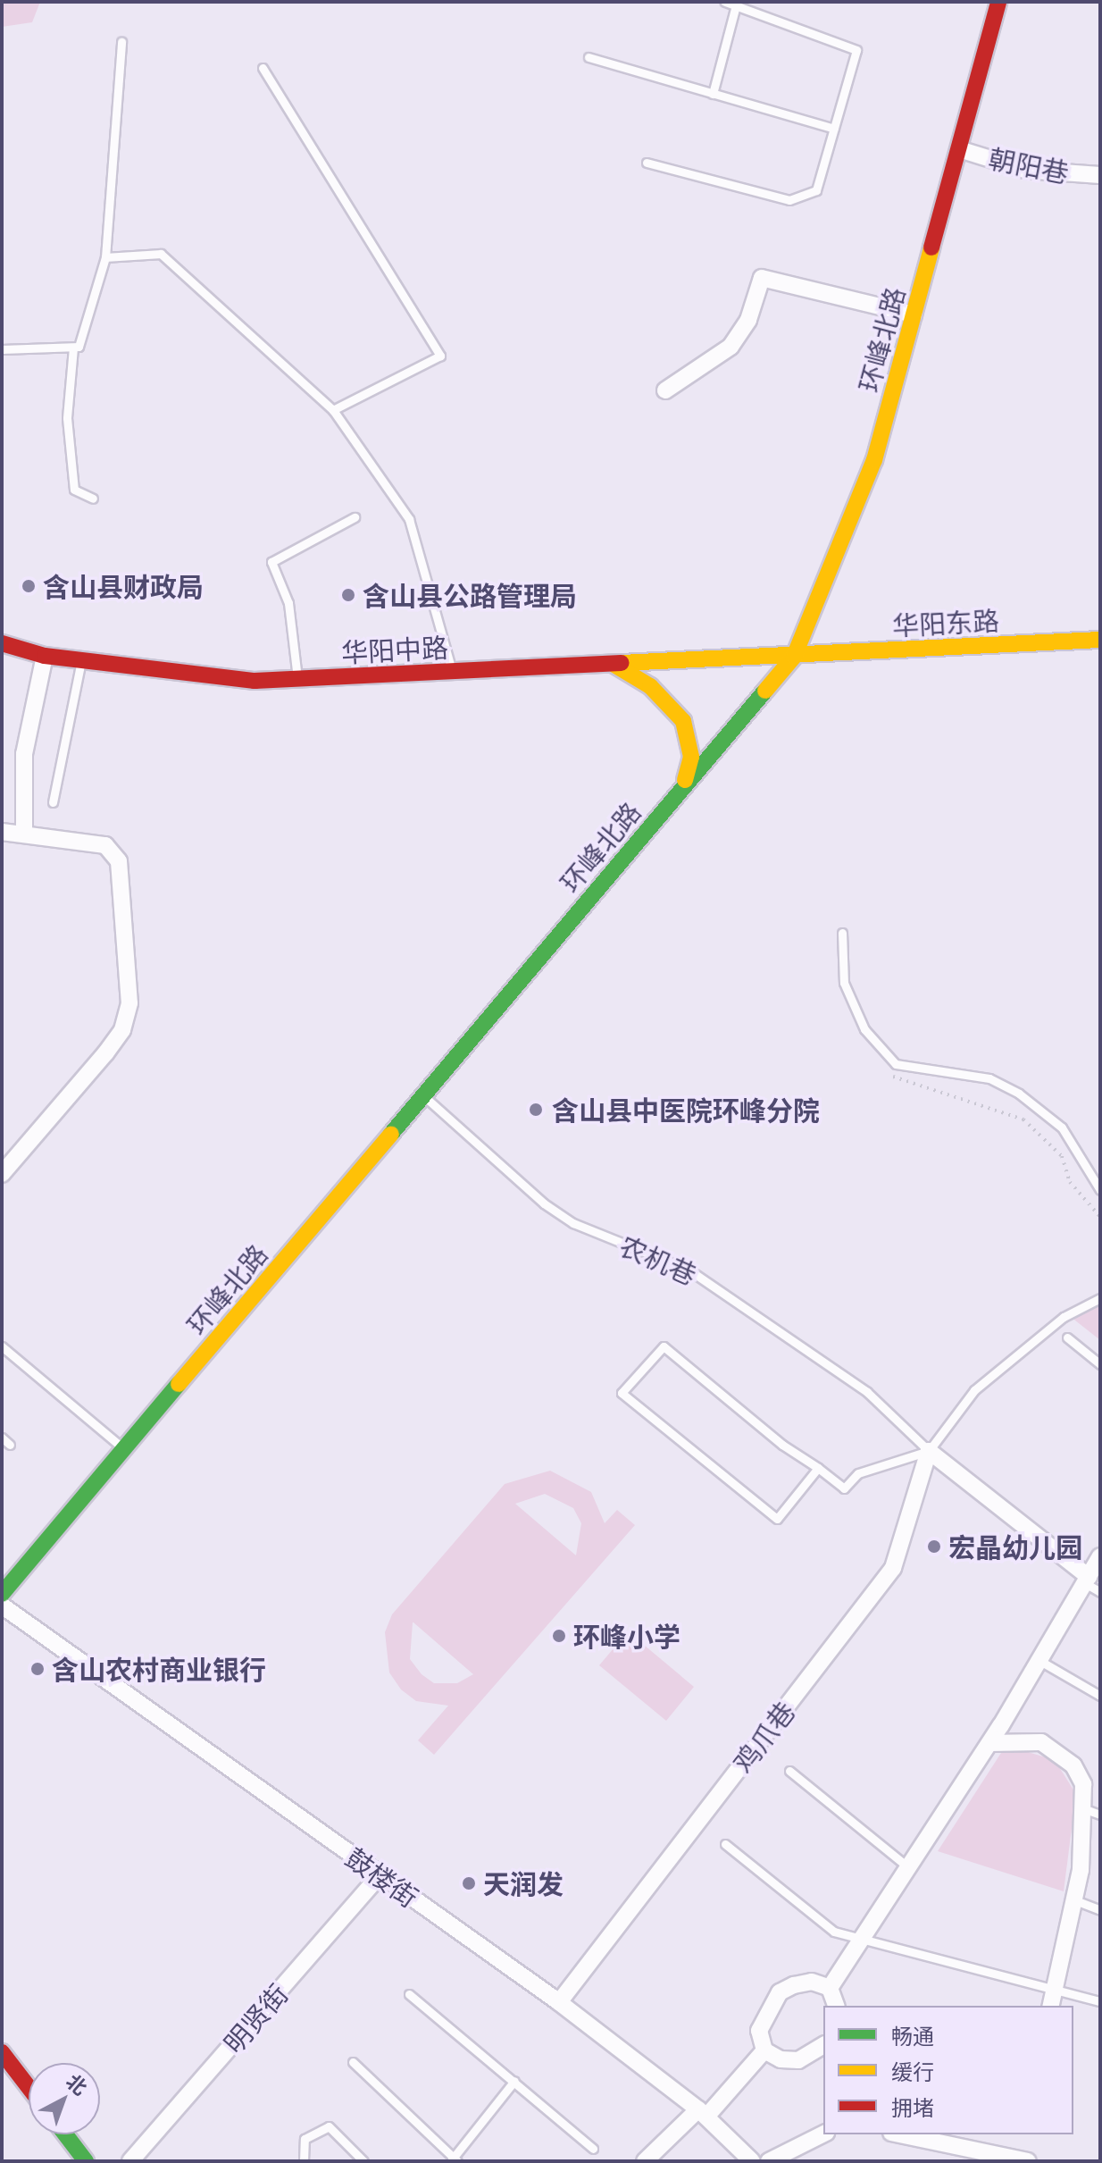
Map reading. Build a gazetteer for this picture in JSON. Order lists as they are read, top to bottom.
{
  "streets": {
    "main road": ["环峰北路", "华阳东路", "华阳中路"],
    "street": [
      "朝阳巷",
      "鸡爪巷",
      "鼓楼街",
      "明贤街"
    ],
    "lane": ["农机巷"]
  },
  "crossings": [
    ["朝阳巷", "环峰北路"],
    ["环峰北路", "华阳东路"],
    ["环峰北路", "华阳中路"],
    ["环峰北路", "农机巷"],
    ["华阳东路", "华阳中路"],
    ["农机巷", "鸡爪巷"],
    ["鸡爪巷", "鼓楼街"],
    ["鼓楼街", "明贤街"]
  ],
  "places": [
    "含山县财政局",
    "含山县公路管理局",
    "含山县中医院环峰分院",
    "宏晶幼儿园",
    "环峰小学",
    "含山农村商业银行",
    "天润发"
  ],
  "legend": ["畅通", "缓行", "拥堵"],
  "north": "top right"
}
